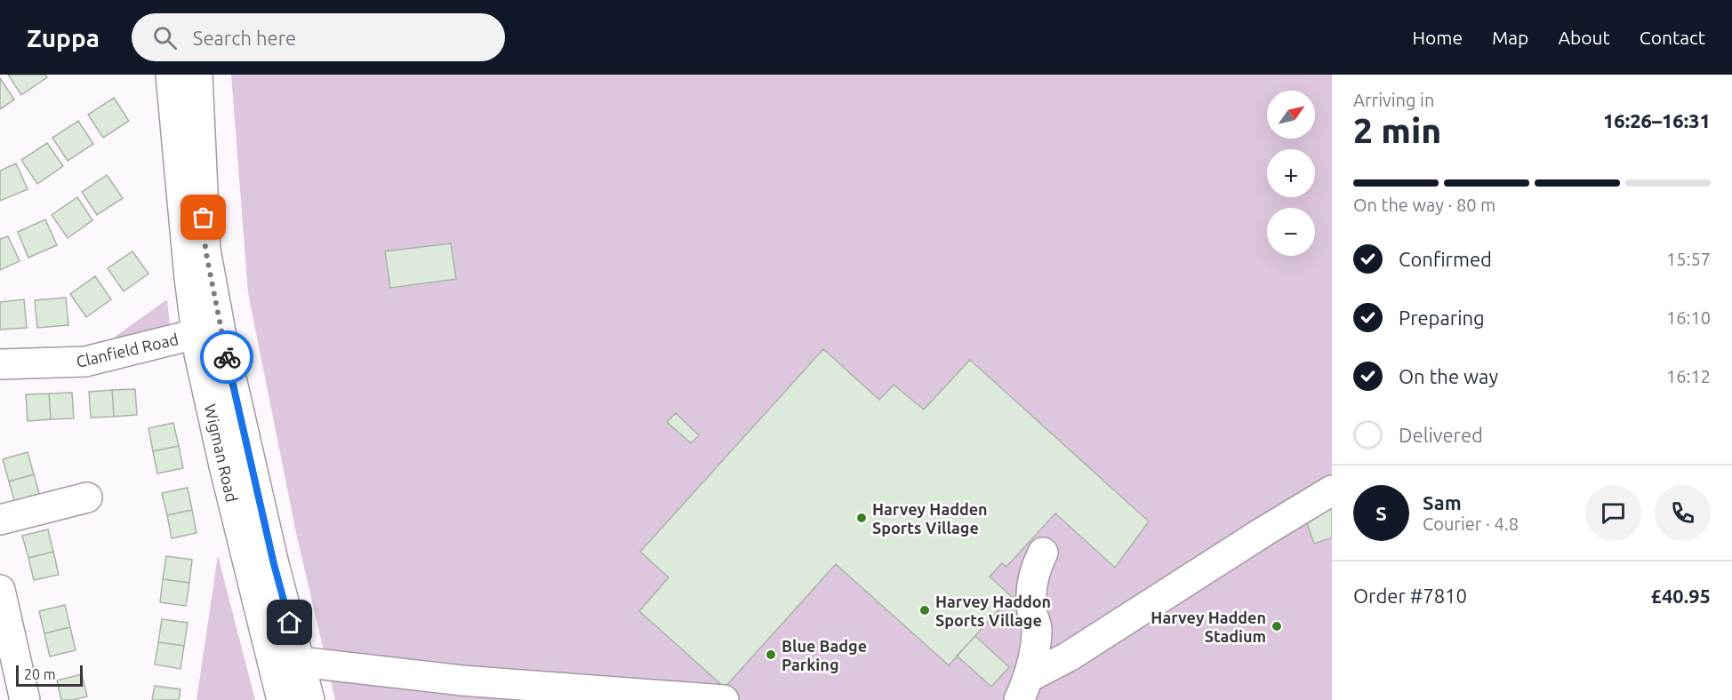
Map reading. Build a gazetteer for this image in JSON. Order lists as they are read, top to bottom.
{
  "streets": {
    "street": ["Clanfield Road", "Wigman Road"]
  },
  "crossings": [
    ["Clanfield Road", "Wigman Road"]
  ],
  "places": [
    "Harvey Hadden Sports Village",
    "Harvey Haddon Sports Village",
    "Harvey Hadden Stadium",
    "Blue Badge Parking"
  ],
  "scale_bar": "20 m",
  "north": "top right",
  "page": {
    "header": "Zuppa",
    "search": "Search here",
    "nav": [
      "Home",
      "Map",
      "About",
      "Contact"
    ],
    "heading": ["2 min", "Arriving in", "16:26–16:31"],
    "panel": [
      "Sam",
      "Courier · 4.8",
      "Order #7810",
      "£40.95"
    ],
    "map_buttons": ["+", "−"],
    "bar": "On the way · 80 m",
    "list": [
      ["Confirmed", "15:57"],
      ["Preparing", "16:10"],
      ["On the way", "16:12"],
      "Delivered"
    ],
    "round": "S",
    "scale": "20 m"
  }
}
